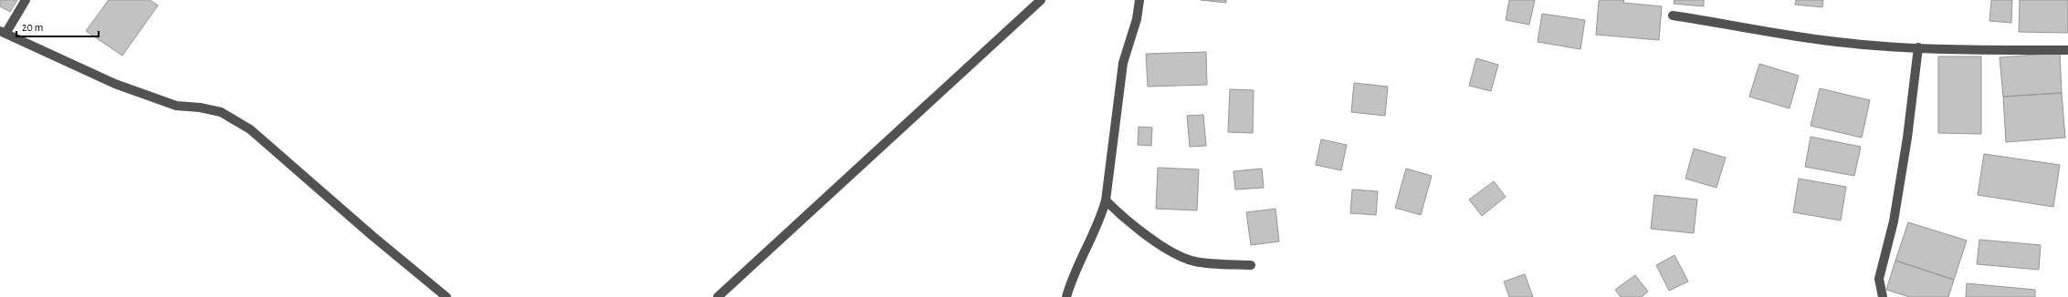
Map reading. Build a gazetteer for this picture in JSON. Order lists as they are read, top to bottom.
{
  "scale_bar": "20 m"
}
